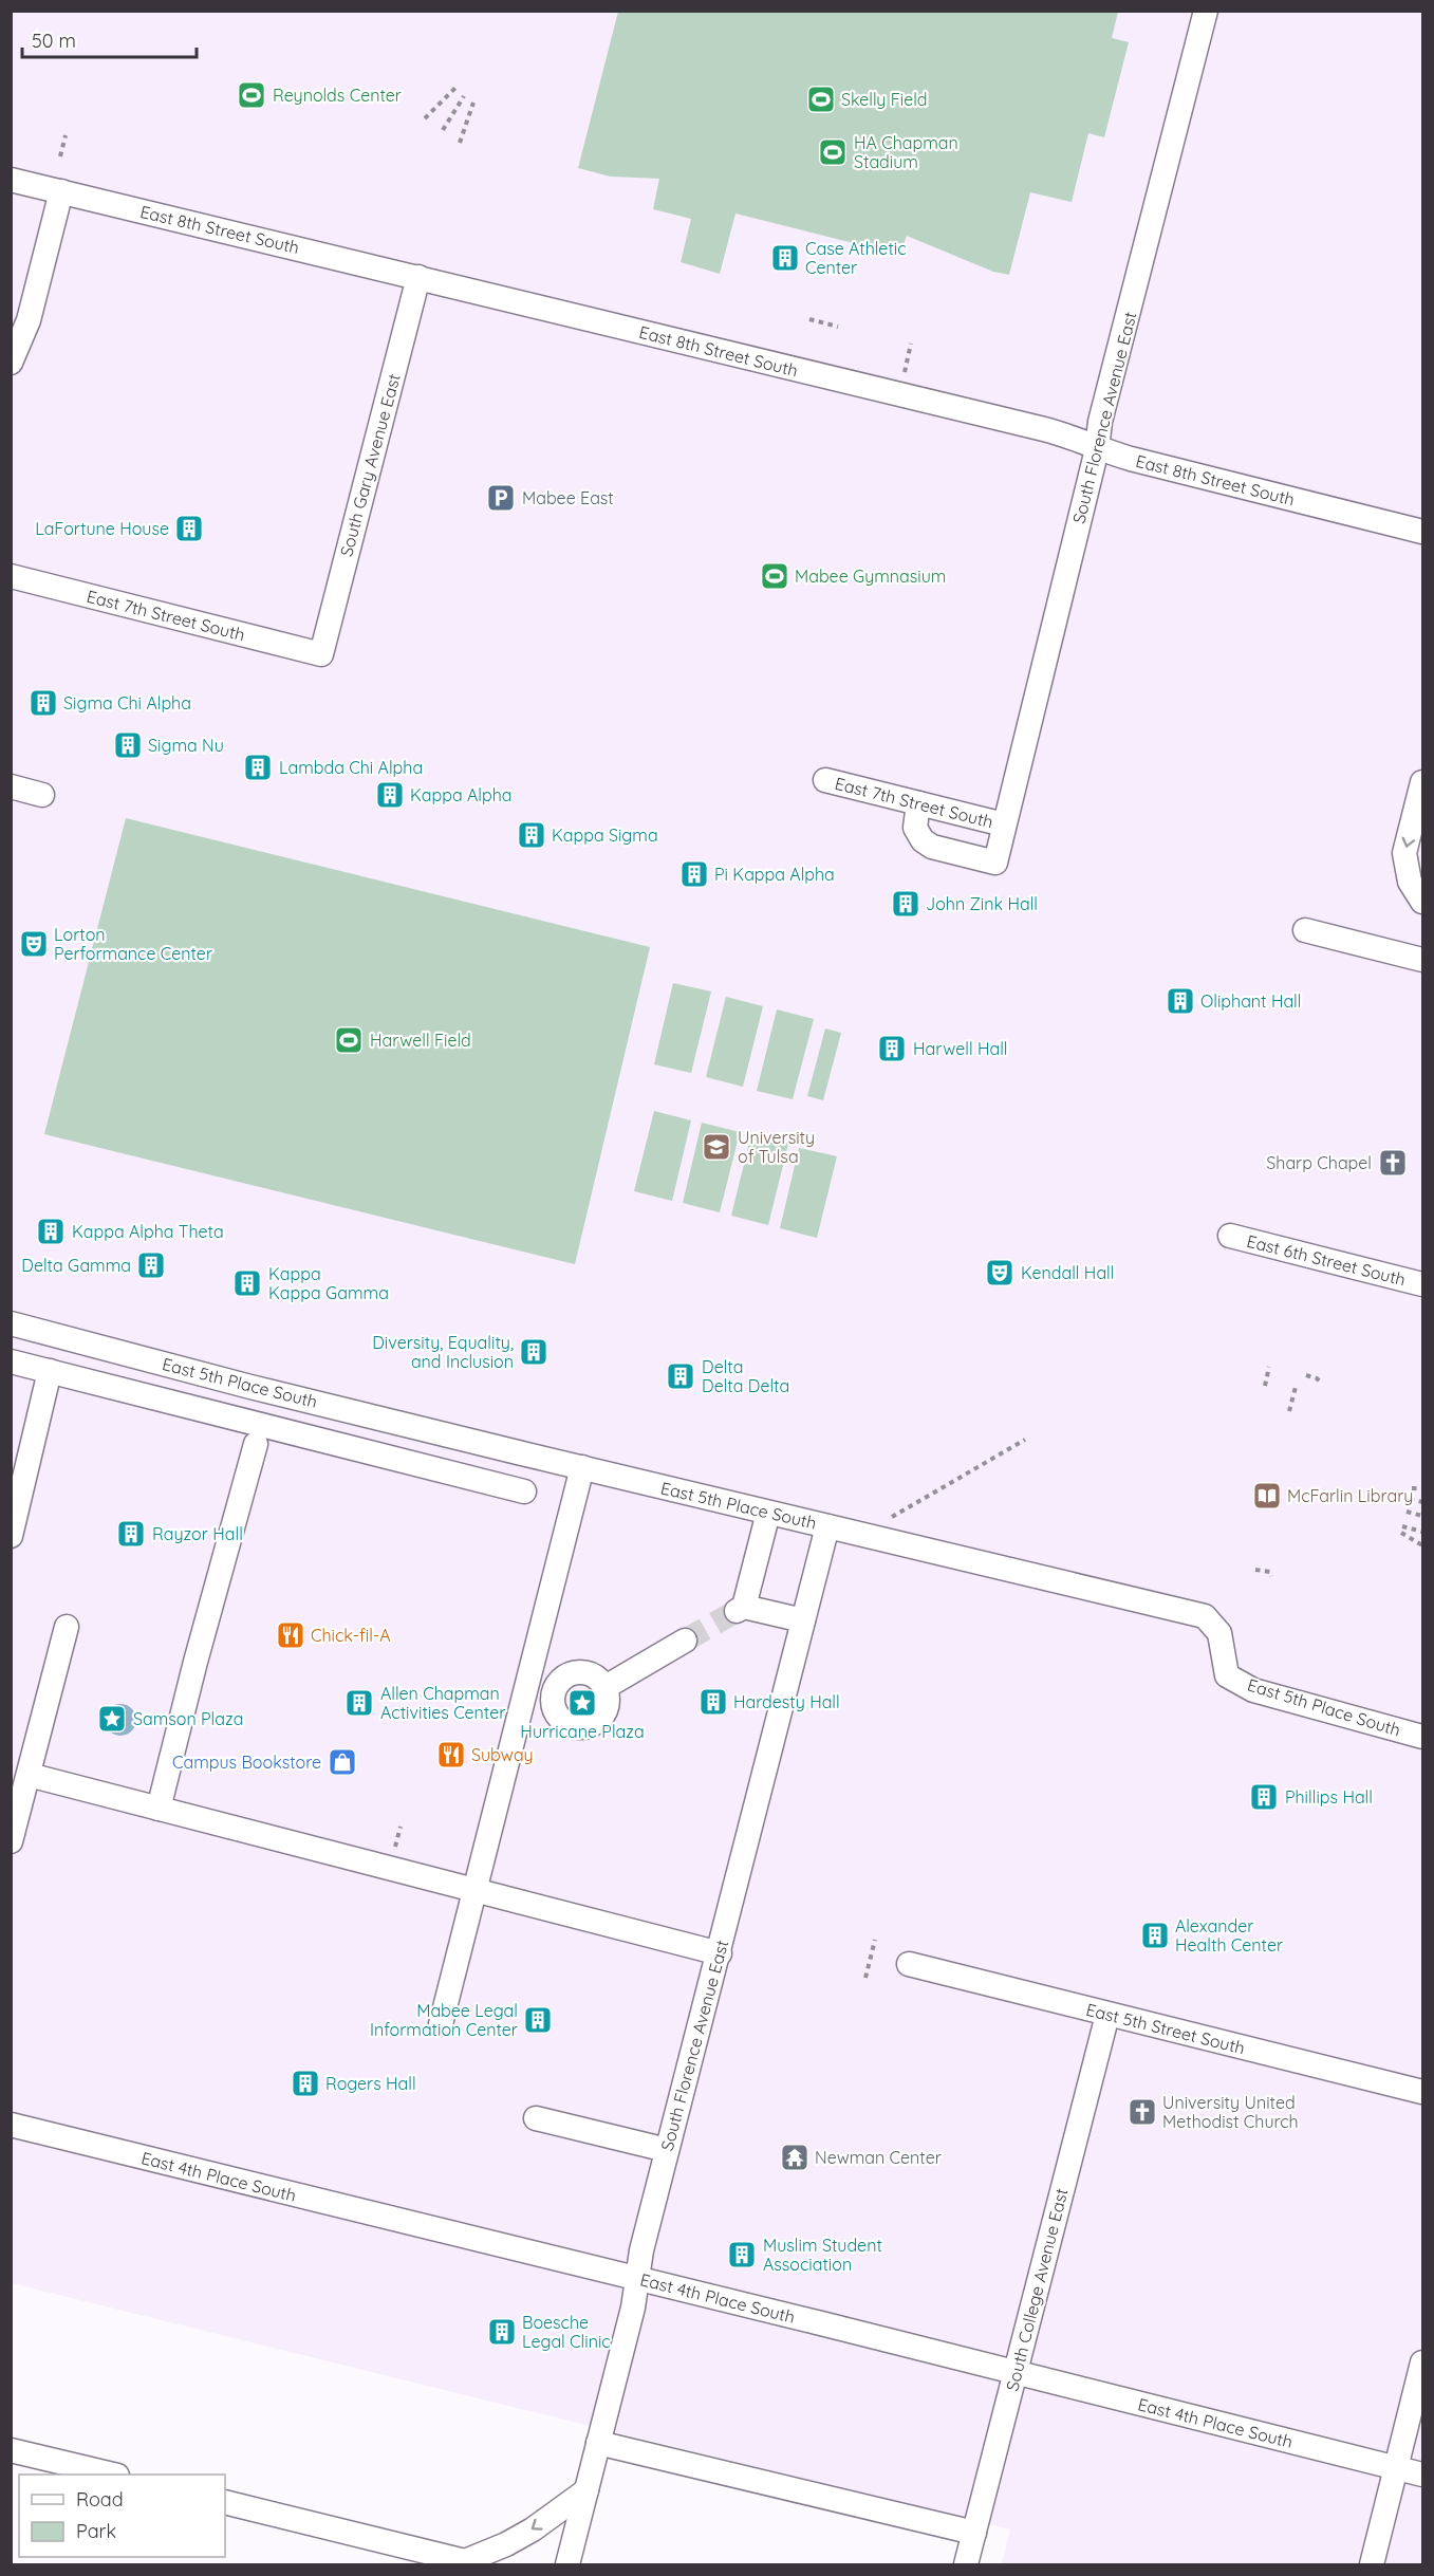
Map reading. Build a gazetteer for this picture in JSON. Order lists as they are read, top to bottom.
{
  "streets": {
    "street": [
      "East 8th Street South",
      "South Florence Avenue East",
      "South Gary Avenue East",
      "East 7th Street South",
      "East 6th Street South",
      "East 5th Place South",
      "East 5th Street South",
      "East 4th Place South",
      "South College Avenue East"
    ]
  },
  "crossings": [
    ["East 8th Street South", "South Florence Avenue East"],
    ["East 8th Street South", "South Gary Avenue East"],
    ["South Florence Avenue East", "East 7th Street South"],
    ["South Florence Avenue East", "East 5th Place South"],
    ["South Florence Avenue East", "East 4th Place South"],
    ["South Gary Avenue East", "East 7th Street South"],
    ["East 5th Street South", "South College Avenue East"],
    ["East 4th Place South", "South College Avenue East"]
  ],
  "places": {
    "sports": [
      "Reynolds Center",
      "Skelly Field",
      "HA Chapman Stadium",
      "Mabee Gymnasium",
      "Harwell Field"
    ],
    "building": [
      "Case Athletic Center",
      "LaFortune House",
      "Sigma Chi Alpha",
      "Sigma Nu",
      "Lambda Chi Alpha",
      "Kappa Alpha",
      "Kappa Sigma",
      "Pi Kappa Alpha",
      "John Zink Hall",
      "Oliphant Hall",
      "Harwell Hall",
      "Kappa Alpha Theta",
      "Delta Gamma",
      "Kappa Kappa Gamma",
      "Diversity, Equality, and Inclusion",
      "Delta Delta Delta",
      "Rayzor Hall",
      "Hardesty Hall",
      "Allen Chapman Activities Center",
      "Phillips Hall",
      "Alexander Health Center",
      "Mabee Legal Information Center",
      "Rogers Hall",
      "Muslim Student Association",
      "Boesche Legal Clinic"
    ],
    "parking": ["Mabee East"],
    "theatre": ["Lorton Performance Center", "Kendall Hall"],
    "school or university": ["University of Tulsa"],
    "church": ["Sharp Chapel", "University United Methodist Church"],
    "library": ["McFarlin Library"],
    "restaurant": ["Chick-fil-A", "Subway"],
    "place": ["Hurricane Plaza", "Samson Plaza"],
    "shop": ["Campus Bookstore"],
    "temple": ["Newman Center"]
  },
  "legend": ["Road", "Park"],
  "scale_bar": "50 m"
}
